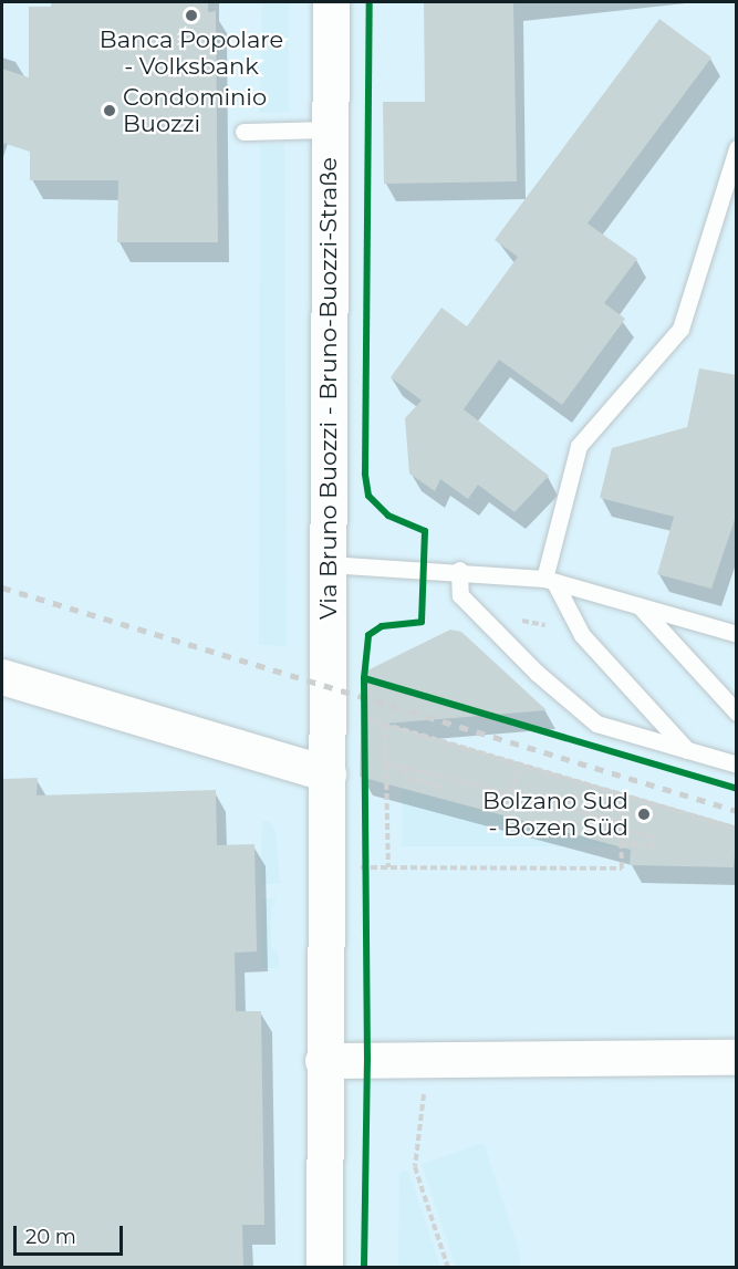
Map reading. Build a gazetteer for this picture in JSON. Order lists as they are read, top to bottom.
{
  "streets": {
    "main road": ["Via Bruno Buozzi - Bruno-Buozzi-Straße"]
  },
  "places": ["Banca Popolare - Volksbank", "Condominio Buozzi", "Bolzano Sud - Bozen Süd"],
  "scale_bar": "20 m"
}
